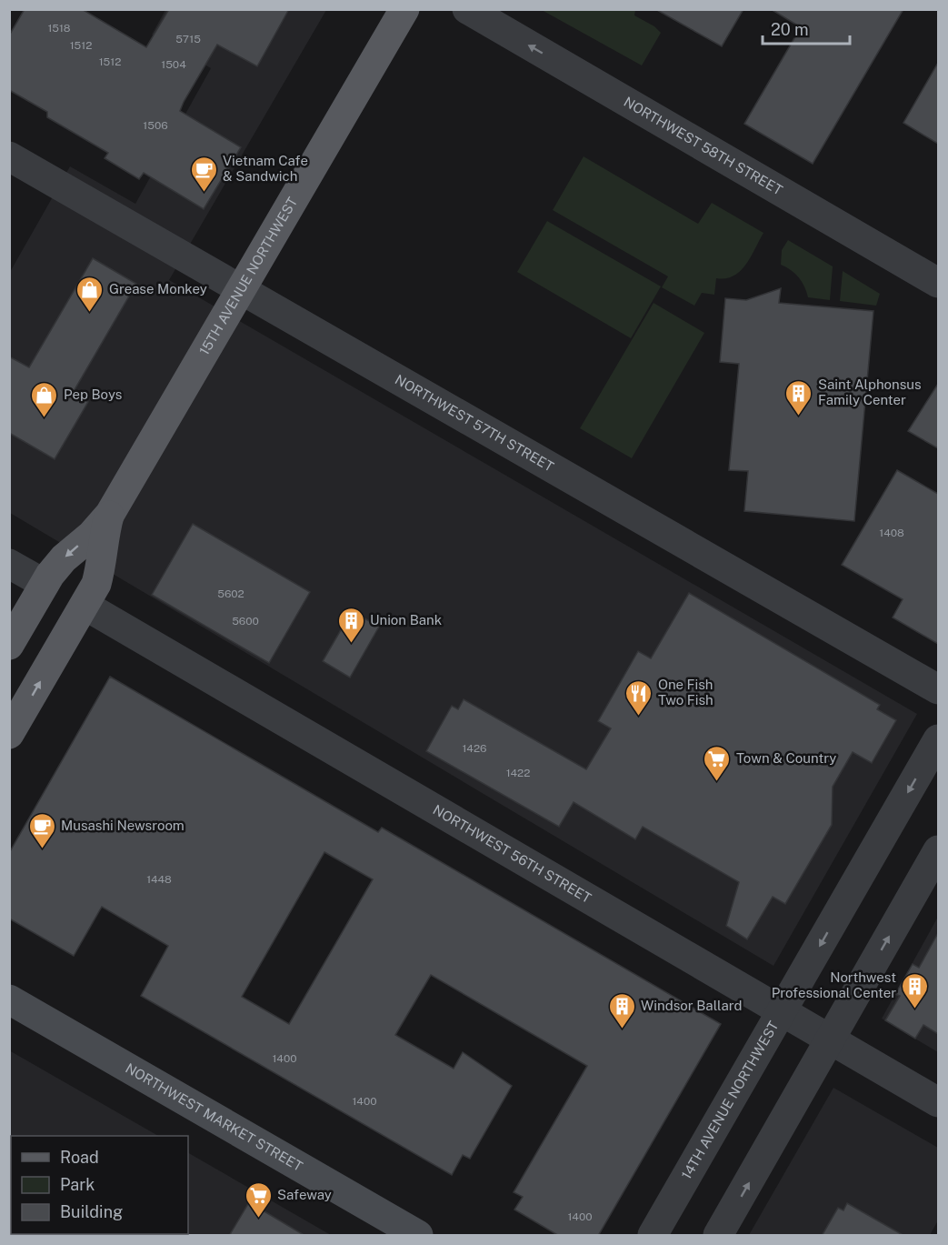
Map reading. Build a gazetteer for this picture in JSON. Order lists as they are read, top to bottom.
{
  "streets": {
    "main road": ["15TH AVENUE NORTHWEST", "NORTHWEST MARKET STREET"],
    "street": [
      "NORTHWEST 58TH STREET",
      "NORTHWEST 57TH STREET",
      "NORTHWEST 56TH STREET",
      "14TH AVENUE NORTHWEST"
    ]
  },
  "crossings": [
    ["15TH AVENUE NORTHWEST", "NORTHWEST 57TH STREET"],
    ["15TH AVENUE NORTHWEST", "NORTHWEST 56TH STREET"],
    ["NORTHWEST 56TH STREET", "14TH AVENUE NORTHWEST"]
  ],
  "one_way": ["NORTHWEST 58TH STREET"],
  "places": {
    "cafe": ["Vietnam Cafe & Sandwich", "Musashi Newsroom"],
    "shop": ["Grease Monkey", "Pep Boys"],
    "building": [
      "Saint Alphonsus Family Center",
      "Union Bank",
      "Northwest Professional Center",
      "Windsor Ballard"
    ],
    "restaurant": ["One Fish Two Fish"],
    "supermarket": ["Town & Country", "Safeway"]
  },
  "house_numbers": [
    "1518",
    "5715",
    "1512",
    "1512",
    "1504",
    "1506",
    "1408",
    "5602",
    "5600",
    "1426",
    "1422",
    "1448",
    "1400",
    "1400",
    "1400"
  ],
  "legend": ["Road", "Park", "Building"],
  "scale_bar": "20 m"
}
